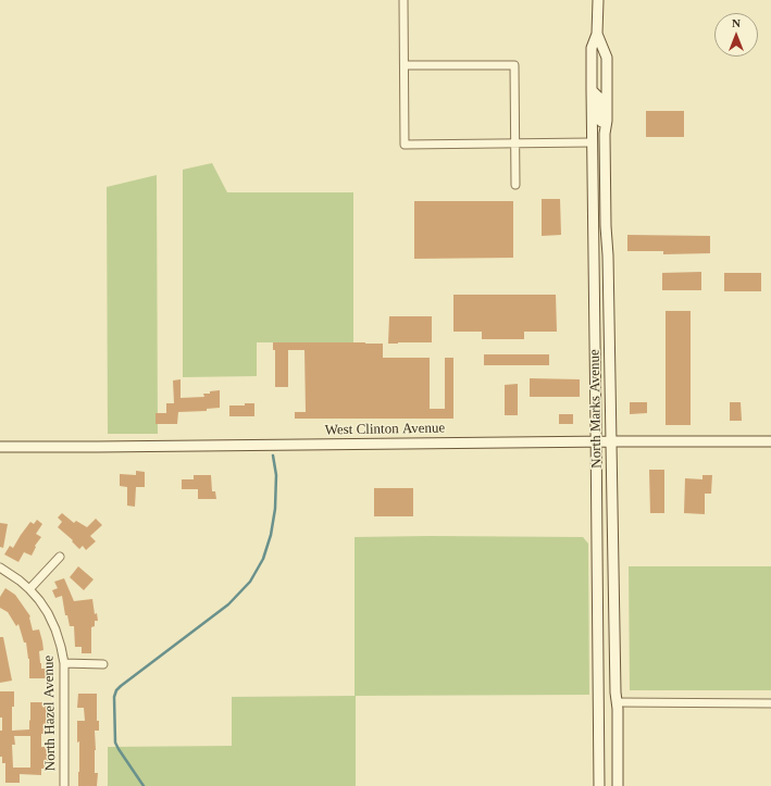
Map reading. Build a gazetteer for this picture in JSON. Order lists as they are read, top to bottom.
{
  "streets": {
    "main road": ["North Marks Avenue", "West Clinton Avenue"],
    "street": ["North Hazel Avenue"]
  },
  "crossings": [
    ["North Marks Avenue", "West Clinton Avenue"]
  ],
  "north": "top"
}
